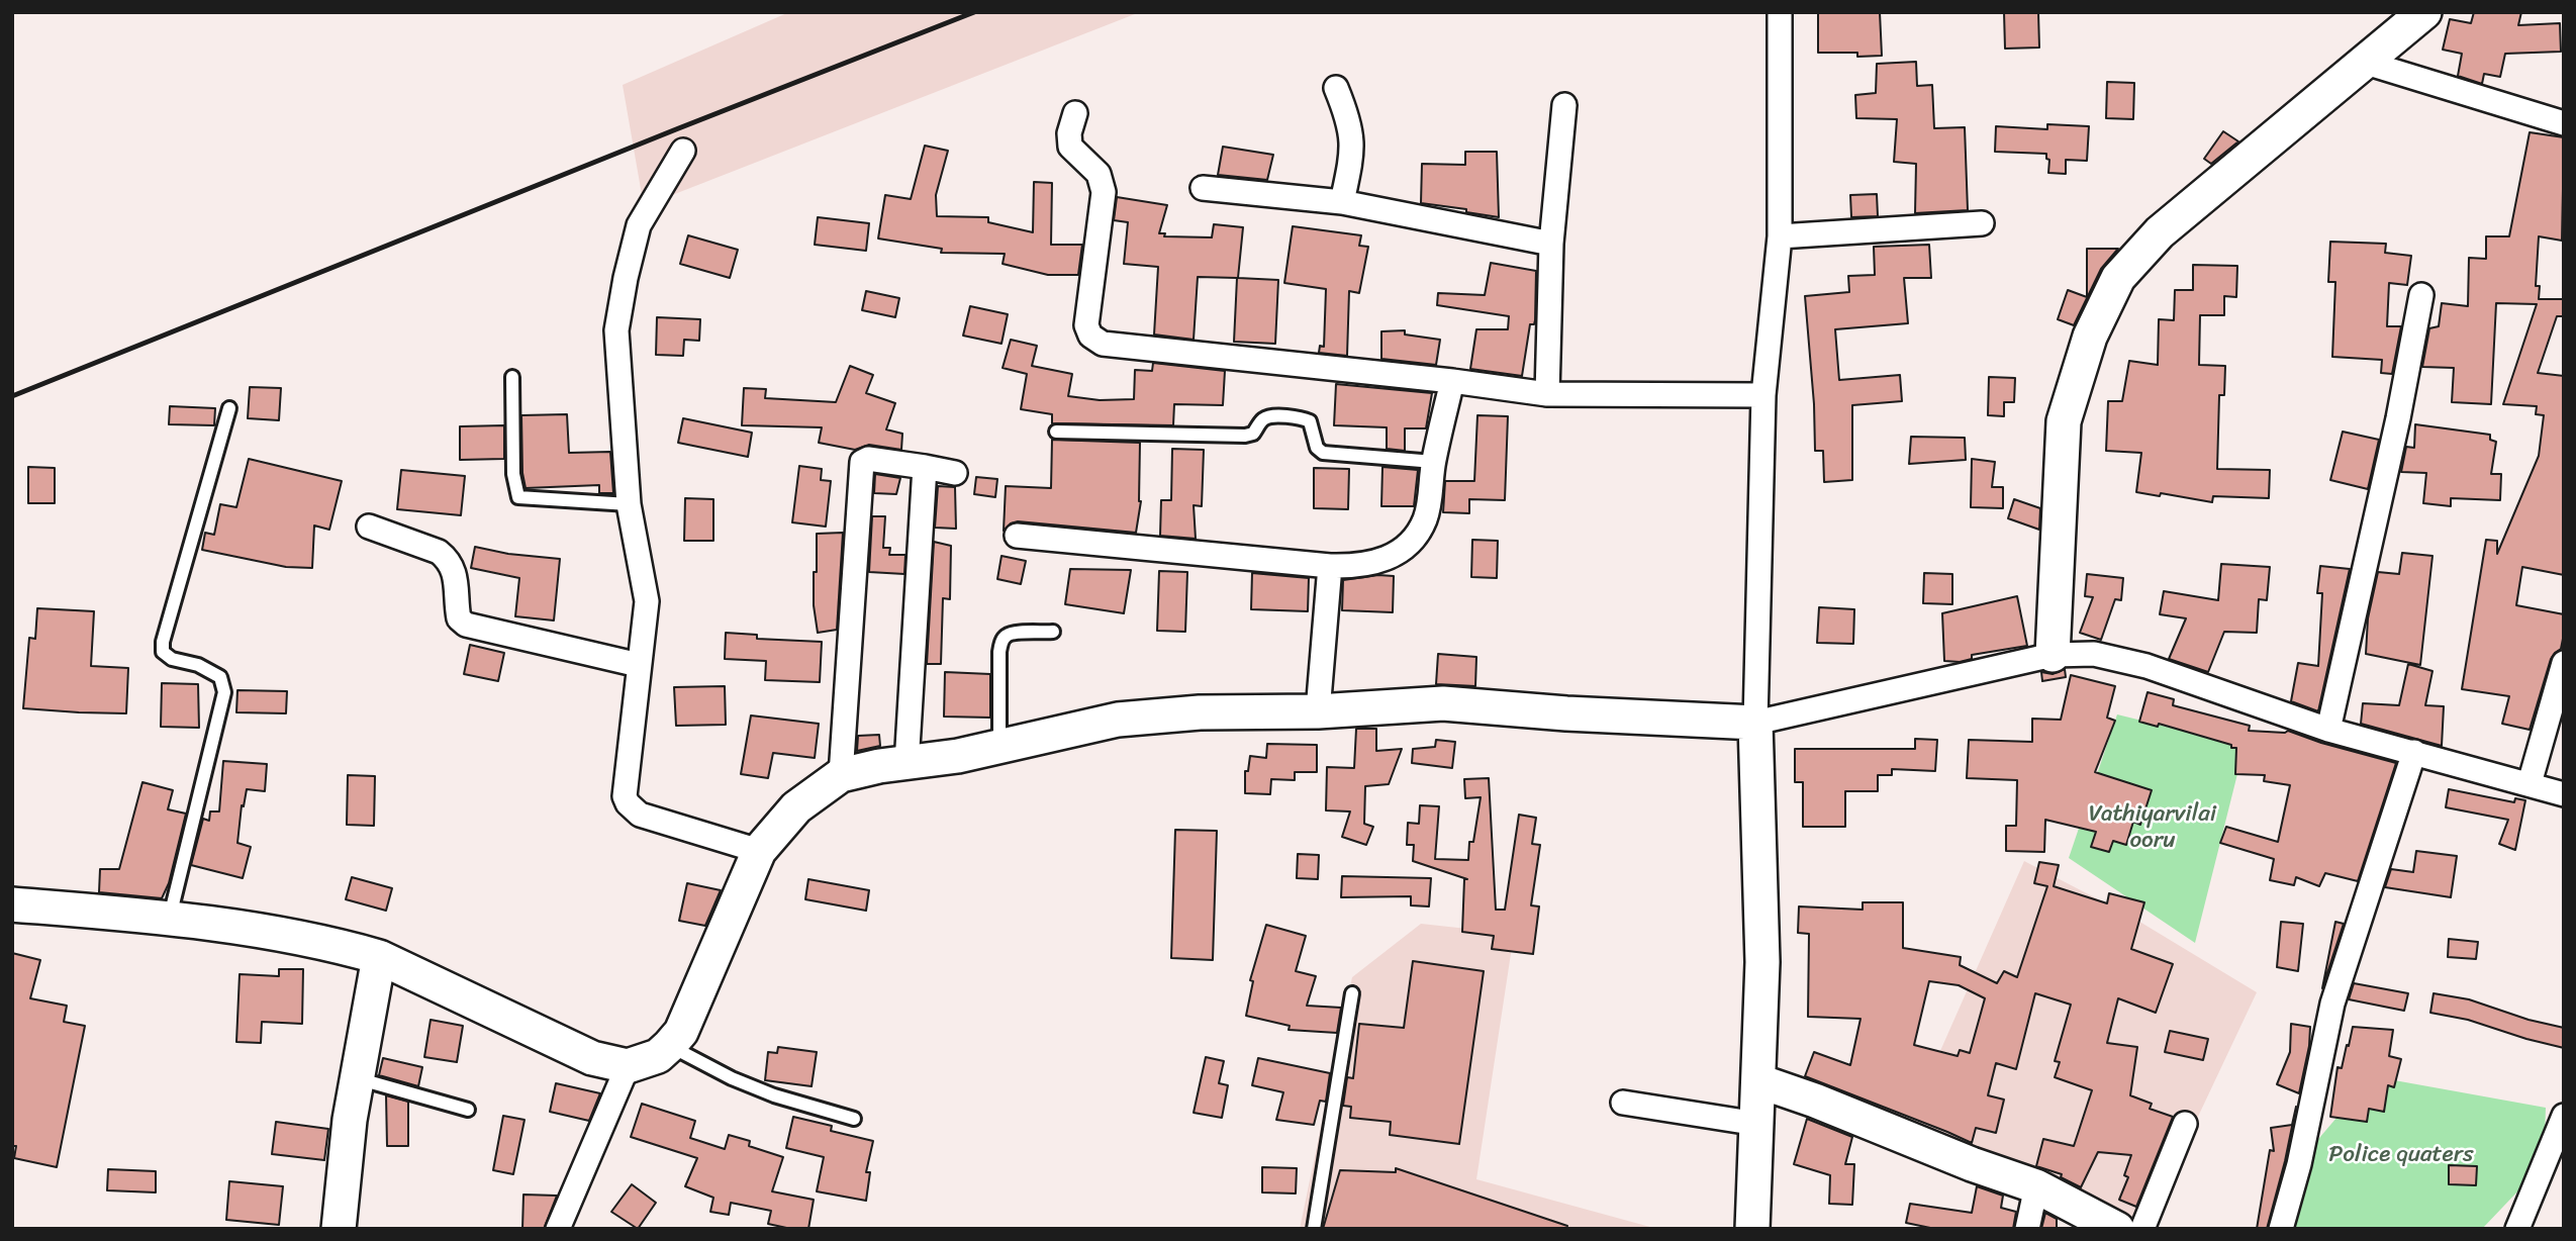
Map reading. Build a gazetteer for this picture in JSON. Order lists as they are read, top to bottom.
{
  "parks": ["Vathiyarvilai ooru", "Police quaters"]
}
